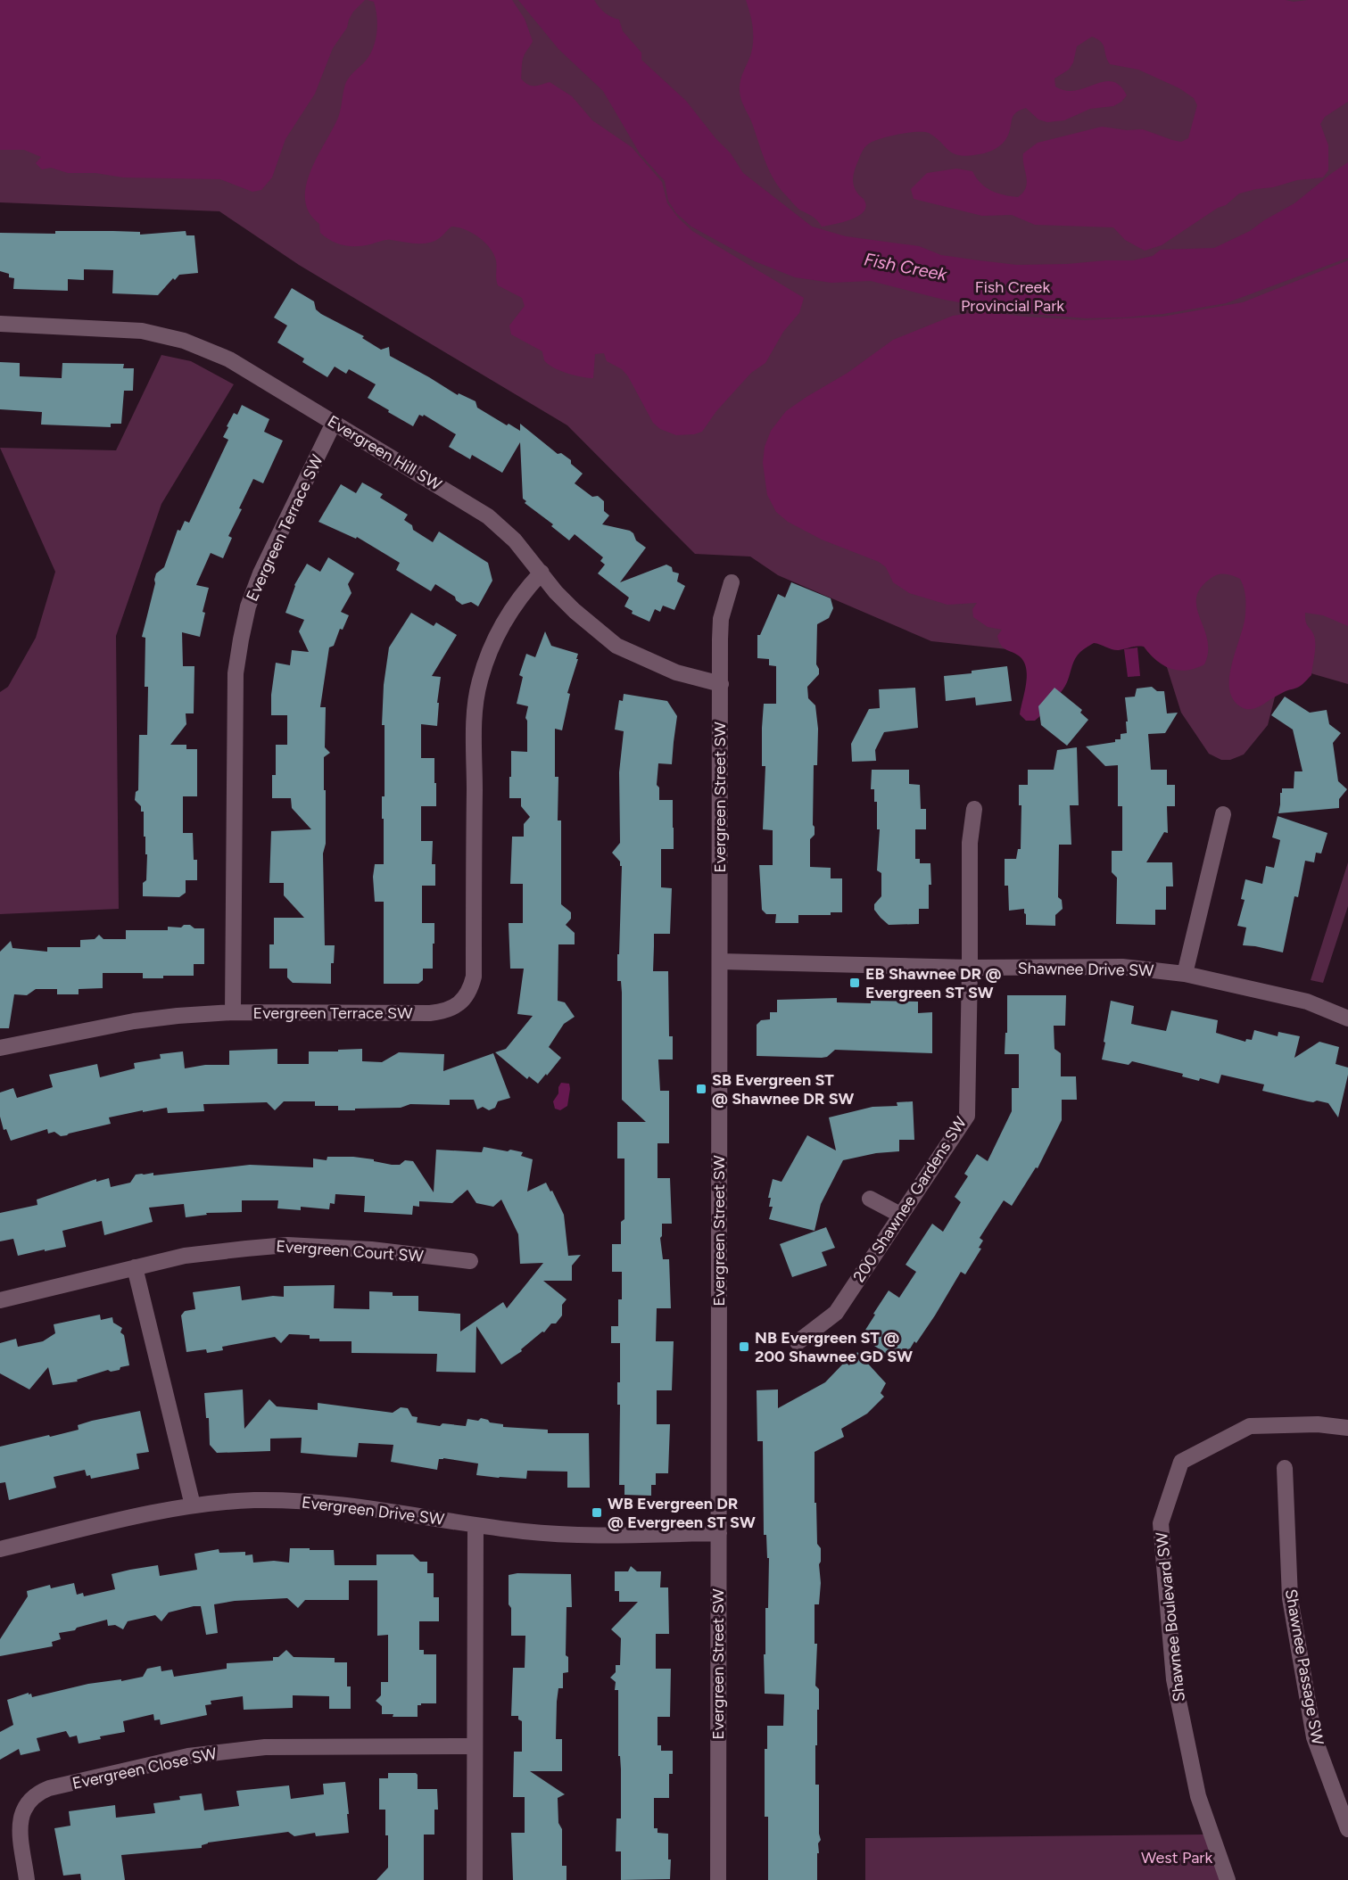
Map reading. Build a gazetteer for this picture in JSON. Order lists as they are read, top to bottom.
{
  "streets": {
    "street": [
      "Evergreen Hill SW",
      "Evergreen Terrace SW",
      "Evergreen Street SW",
      "Shawnee Drive SW",
      "200 Shawnee Gardens SW",
      "Evergreen Court SW",
      "Evergreen Drive SW",
      "Shawnee Boulevard SW",
      "Shawnee Passage SW",
      "Evergreen Close SW"
    ]
  },
  "crossings": [
    ["Evergreen Hill SW", "Evergreen Terrace SW"],
    ["Evergreen Hill SW", "Evergreen Street SW"],
    ["Evergreen Street SW", "Shawnee Drive SW"],
    ["Evergreen Street SW", "Evergreen Drive SW"],
    ["Shawnee Drive SW", "200 Shawnee Gardens SW"]
  ],
  "water": ["Fish Creek"],
  "parks": ["Fish Creek Provincial Park", "West Park"],
  "places": {
    "transit": [
      "EB Shawnee DR @ Evergreen ST SW",
      "SB Evergreen ST @ Shawnee DR SW",
      "NB Evergreen ST @ 200 Shawnee GD SW",
      "WB Evergreen DR @ Evergreen ST SW"
    ]
  }
}
